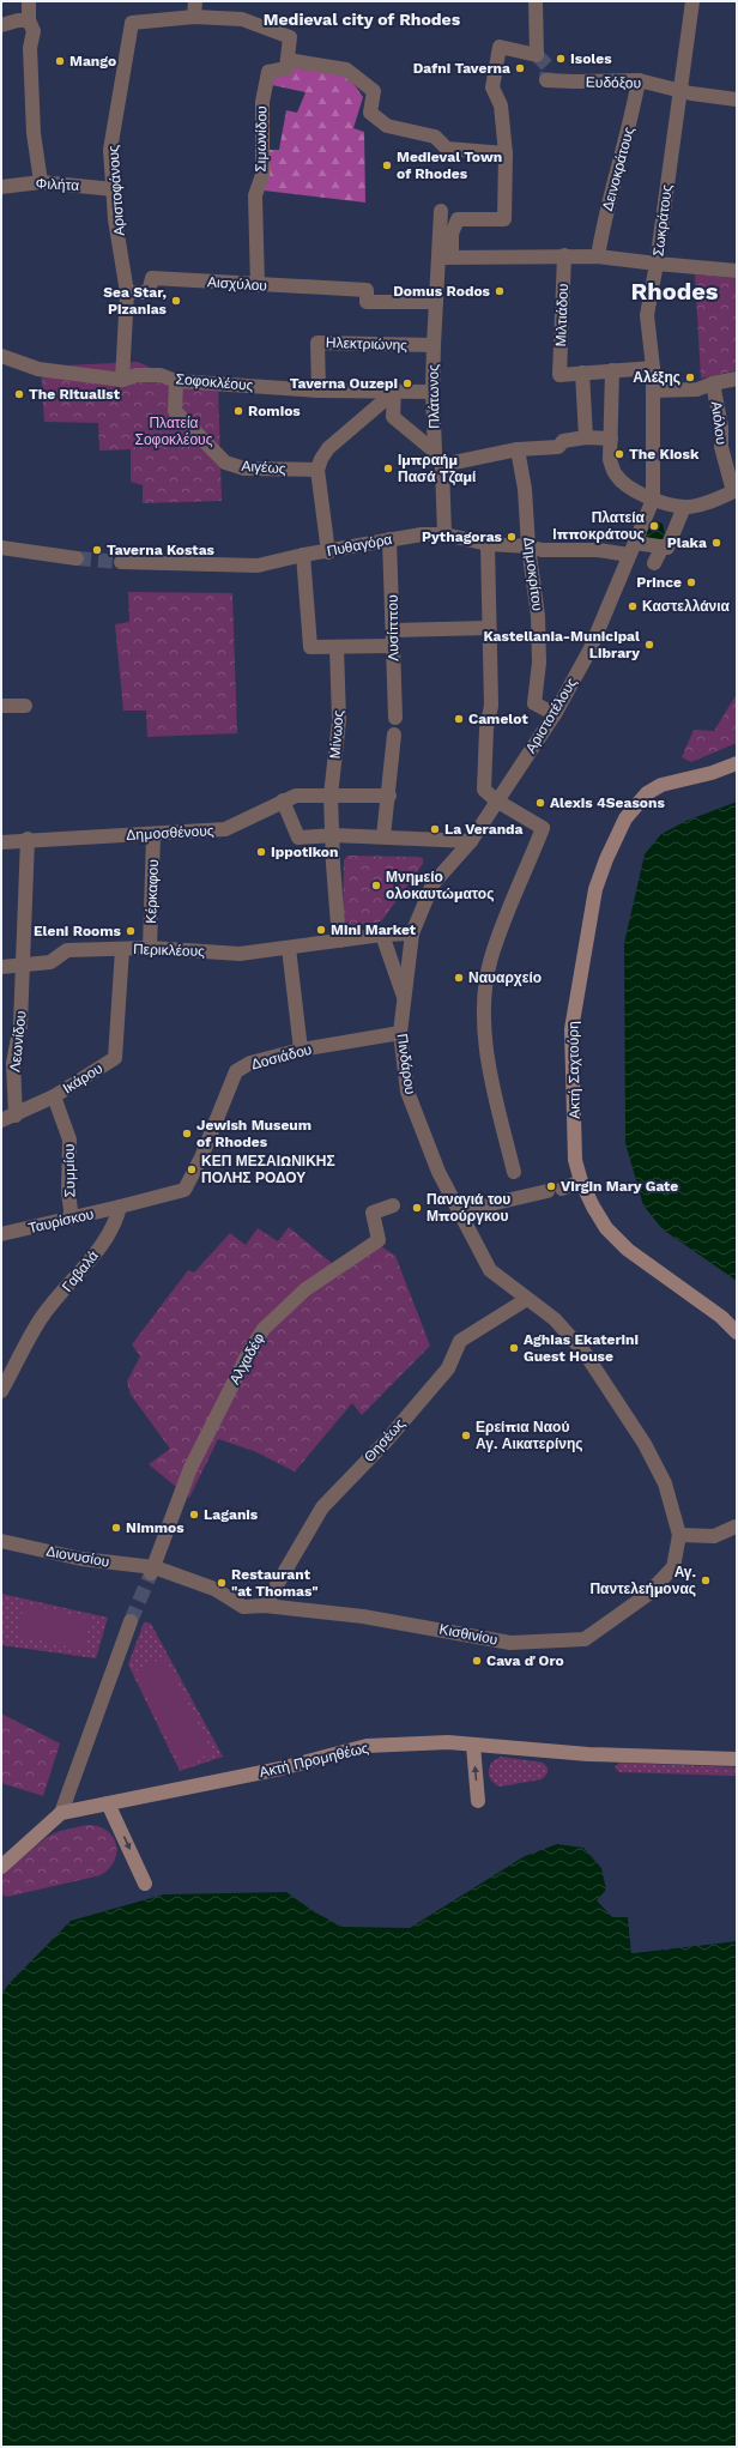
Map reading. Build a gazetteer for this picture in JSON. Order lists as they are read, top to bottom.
{
  "streets": {
    "main road": ["Ακτή Σαχτούρη", "Ακτή Προμηθέως"],
    "street": [
      "Ευδόξου",
      "Σιμωνίδου",
      "Δεινοκράτους",
      "Φιλήτα",
      "Αριστοφάνους",
      "Σωκράτους",
      "Αισχύλου",
      "Μιλτιάδου",
      "Ηλεκτριώνης",
      "Σοφοκλέους",
      "Πλάτωνος",
      "Αιόλου",
      "Αιγέως",
      "Πυθαγόρα",
      "Δημοκρίτου",
      "Λυσίππου",
      "Αριστοτέλους",
      "Μίνωος",
      "Δημοσθένους",
      "Κέρκαφου",
      "Περικλέους",
      "Λεωνίδου",
      "Δοσιάδου",
      "Πινδάρου",
      "Ικάρου",
      "Συμμίου",
      "Ταυρίσκου",
      "Γαβαλά",
      "Αλχαδέφ",
      "Θησέως",
      "Διονυσίου",
      "Κισθινίου"
    ]
  },
  "crossings": [
    ["Ευδόξου", "Δεινοκράτους"],
    ["Ευδόξου", "Σωκράτους"],
    ["Σιμωνίδου", "Αριστοφάνους"],
    ["Σιμωνίδου", "Αισχύλου"],
    ["Φιλήτα", "Αριστοφάνους"],
    ["Αριστοφάνους", "Αισχύλου"],
    ["Σωκράτους", "Πυθαγόρα"],
    ["Σωκράτους", "Αριστοτέλους"],
    ["Αισχύλου", "Πλάτωνος"],
    ["Ηλεκτριώνης", "Σοφοκλέους"],
    ["Ηλεκτριώνης", "Πλάτωνος"],
    ["Σοφοκλέους", "Πλάτωνος"],
    ["Σοφοκλέους", "Αιγέως"],
    ["Πλάτωνος", "Πυθαγόρα"],
    ["Πυθαγόρα", "Δημοκρίτου"],
    ["Πυθαγόρα", "Λυσίππου"],
    ["Πυθαγόρα", "Αριστοτέλους"],
    ["Δημοκρίτου", "Αριστοτέλους"],
    ["Αριστοτέλους", "Πινδάρου"],
    ["Μίνωος", "Δημοσθένους"],
    ["Μίνωος", "Περικλέους"],
    ["Δημοσθένους", "Κέρκαφου"],
    ["Δημοσθένους", "Λεωνίδου"],
    ["Κέρκαφου", "Περικλέους"],
    ["Περικλέους", "Λεωνίδου"],
    ["Περικλέους", "Ικάρου"],
    ["Λεωνίδου", "Ικάρου"],
    ["Δοσιάδου", "Πινδάρου"],
    ["Δοσιάδου", "Ταυρίσκου"],
    ["Δοσιάδου", "Γαβαλά"],
    ["Πινδάρου", "Θησέως"],
    ["Πινδάρου", "Κισθινίου"],
    ["Ικάρου", "Συμμίου"],
    ["Συμμίου", "Ταυρίσκου"],
    ["Ταυρίσκου", "Γαβαλά"],
    ["Αλχαδέφ", "Διονυσίου"],
    ["Αλχαδέφ", "Κισθινίου"],
    ["Θησέως", "Κισθινίου"],
    ["Διονυσίου", "Κισθινίου"]
  ],
  "districts": ["Medieval city of Rhodes", "Rhodes"],
  "parks": ["Πλατεία Σοφοκλέους"],
  "places": [
    "Isoles",
    "Mango",
    "Dafni Taverna",
    "Medieval Town of Rhodes",
    "Domus Rodos",
    "Sea Star, Pizanias",
    "Αλέξης",
    "Taverna Ouzepi",
    "The Ritualist",
    "Romios",
    "The Kiosk",
    "Ιμπραήμ Πασά Τζαμί",
    "Πλατεία Ιπποκράτους",
    "Pythagoras",
    "Plaka",
    "Taverna Kostas",
    "Prince",
    "Καστελλάνια",
    "Kastellania-Municipal Library",
    "Camelot",
    "Alexis 4Seasons",
    "La Veranda",
    "Ippotikon",
    "Μνημείο ολοκαυτώματος",
    "Mini Market",
    "Eleni Rooms",
    "Ναυαρχείο",
    "Jewish Museum of Rhodes",
    "ΚΕΠ ΜΕΣΑΙΩΝΙΚΗΣ ΠΟΛΗΣ ΡΟΔΟΥ",
    "Virgin Mary Gate",
    "Παναγιά του Μπούργκου",
    "Aghias Ekaterini Guest House",
    "Ερείπια Ναού Αγ. Αικατερίνης",
    "Laganis",
    "Nimmos",
    "Αγ. Παντελεήμονας",
    "Restaurant \"at Thomas\"",
    "Cava ď Oro"
  ]
}
